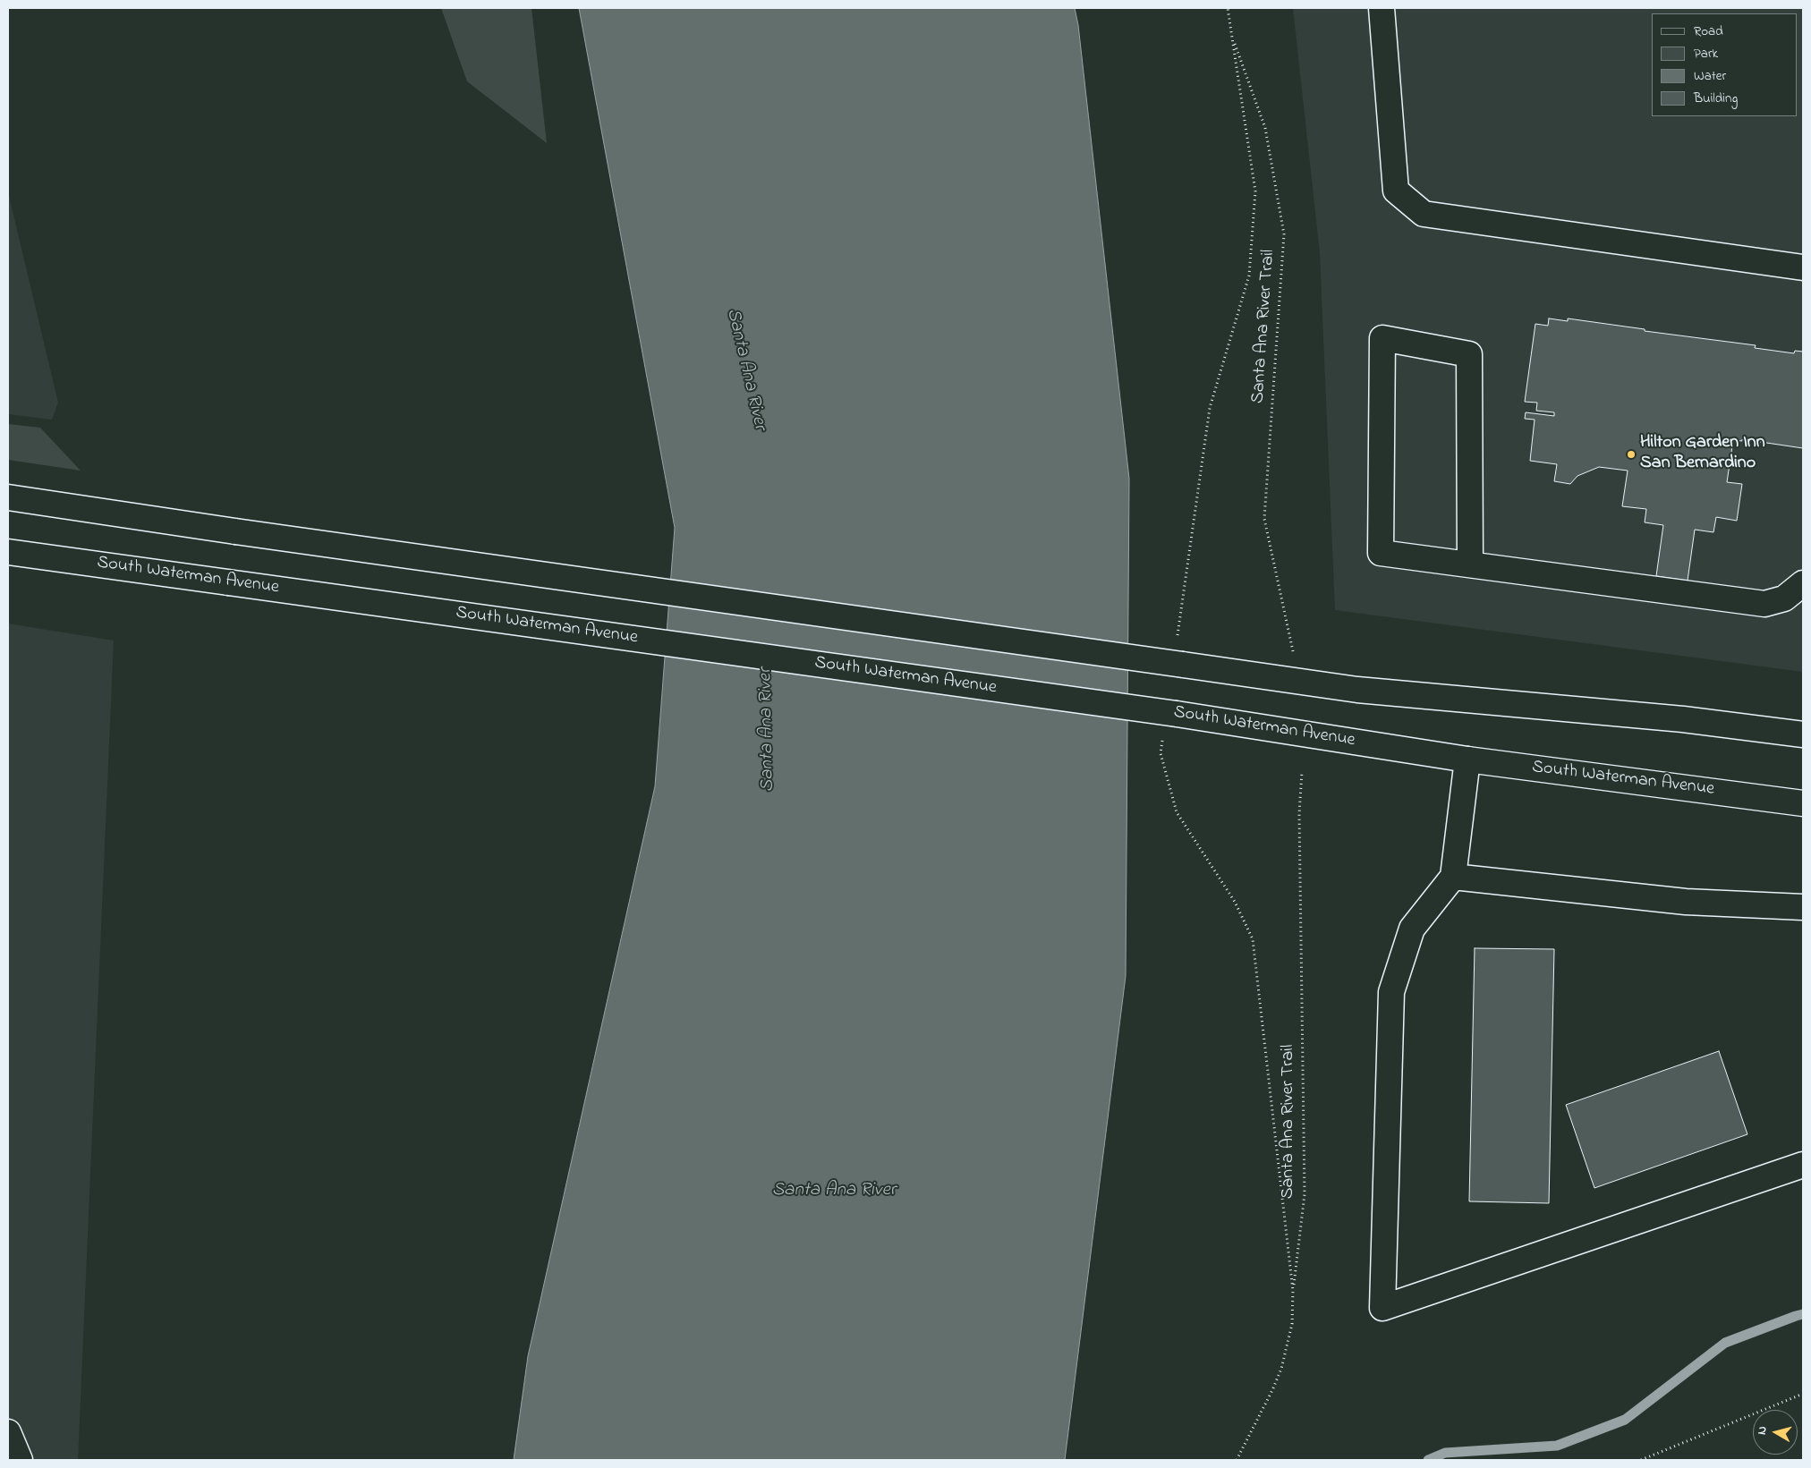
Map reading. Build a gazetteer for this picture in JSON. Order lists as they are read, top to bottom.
{
  "streets": {
    "main road": ["South Waterman Avenue"],
    "path": ["Santa Ana River Trail"]
  },
  "water": ["Santa Ana River"],
  "places": ["Hilton Garden Inn San Bernardino"],
  "legend": [
    "Road",
    "Park",
    "Water",
    "Building"
  ],
  "north": "left"
}
